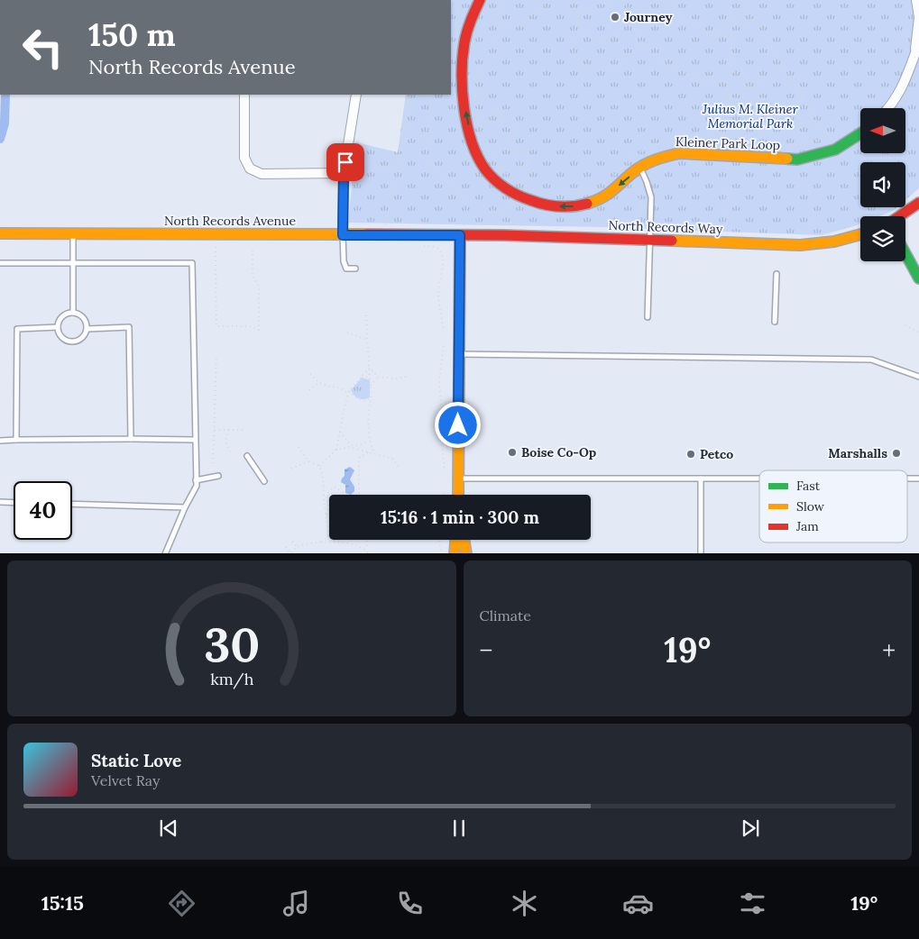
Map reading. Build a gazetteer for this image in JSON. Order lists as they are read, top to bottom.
{
  "streets": {
    "street": ["Kleiner Park Loop", "North Records Avenue", "North Records Way"]
  },
  "crossings": [
    ["North Records Avenue", "North Records Way"]
  ],
  "parks": ["Julius M. Kleiner Memorial Park"],
  "places": [
    "Journey",
    "Boise Co-Op",
    "Marshalls",
    "Petco"
  ],
  "legend": ["Fast", "Slow", "Jam"],
  "north": "left",
  "page": {
    "turn": ["150 m", "North Records Avenue"],
    "limit": "40",
    "trip": "15:16 · 1 min · 300 m",
    "tile": "Climate",
    "heat": ["−", "19°", "+"],
    "song": ["Static Love", "Velvet Ray"],
    "tabs": ["15:15", "19°"],
    "gauge": ["30", "km/h"]
  }
}
